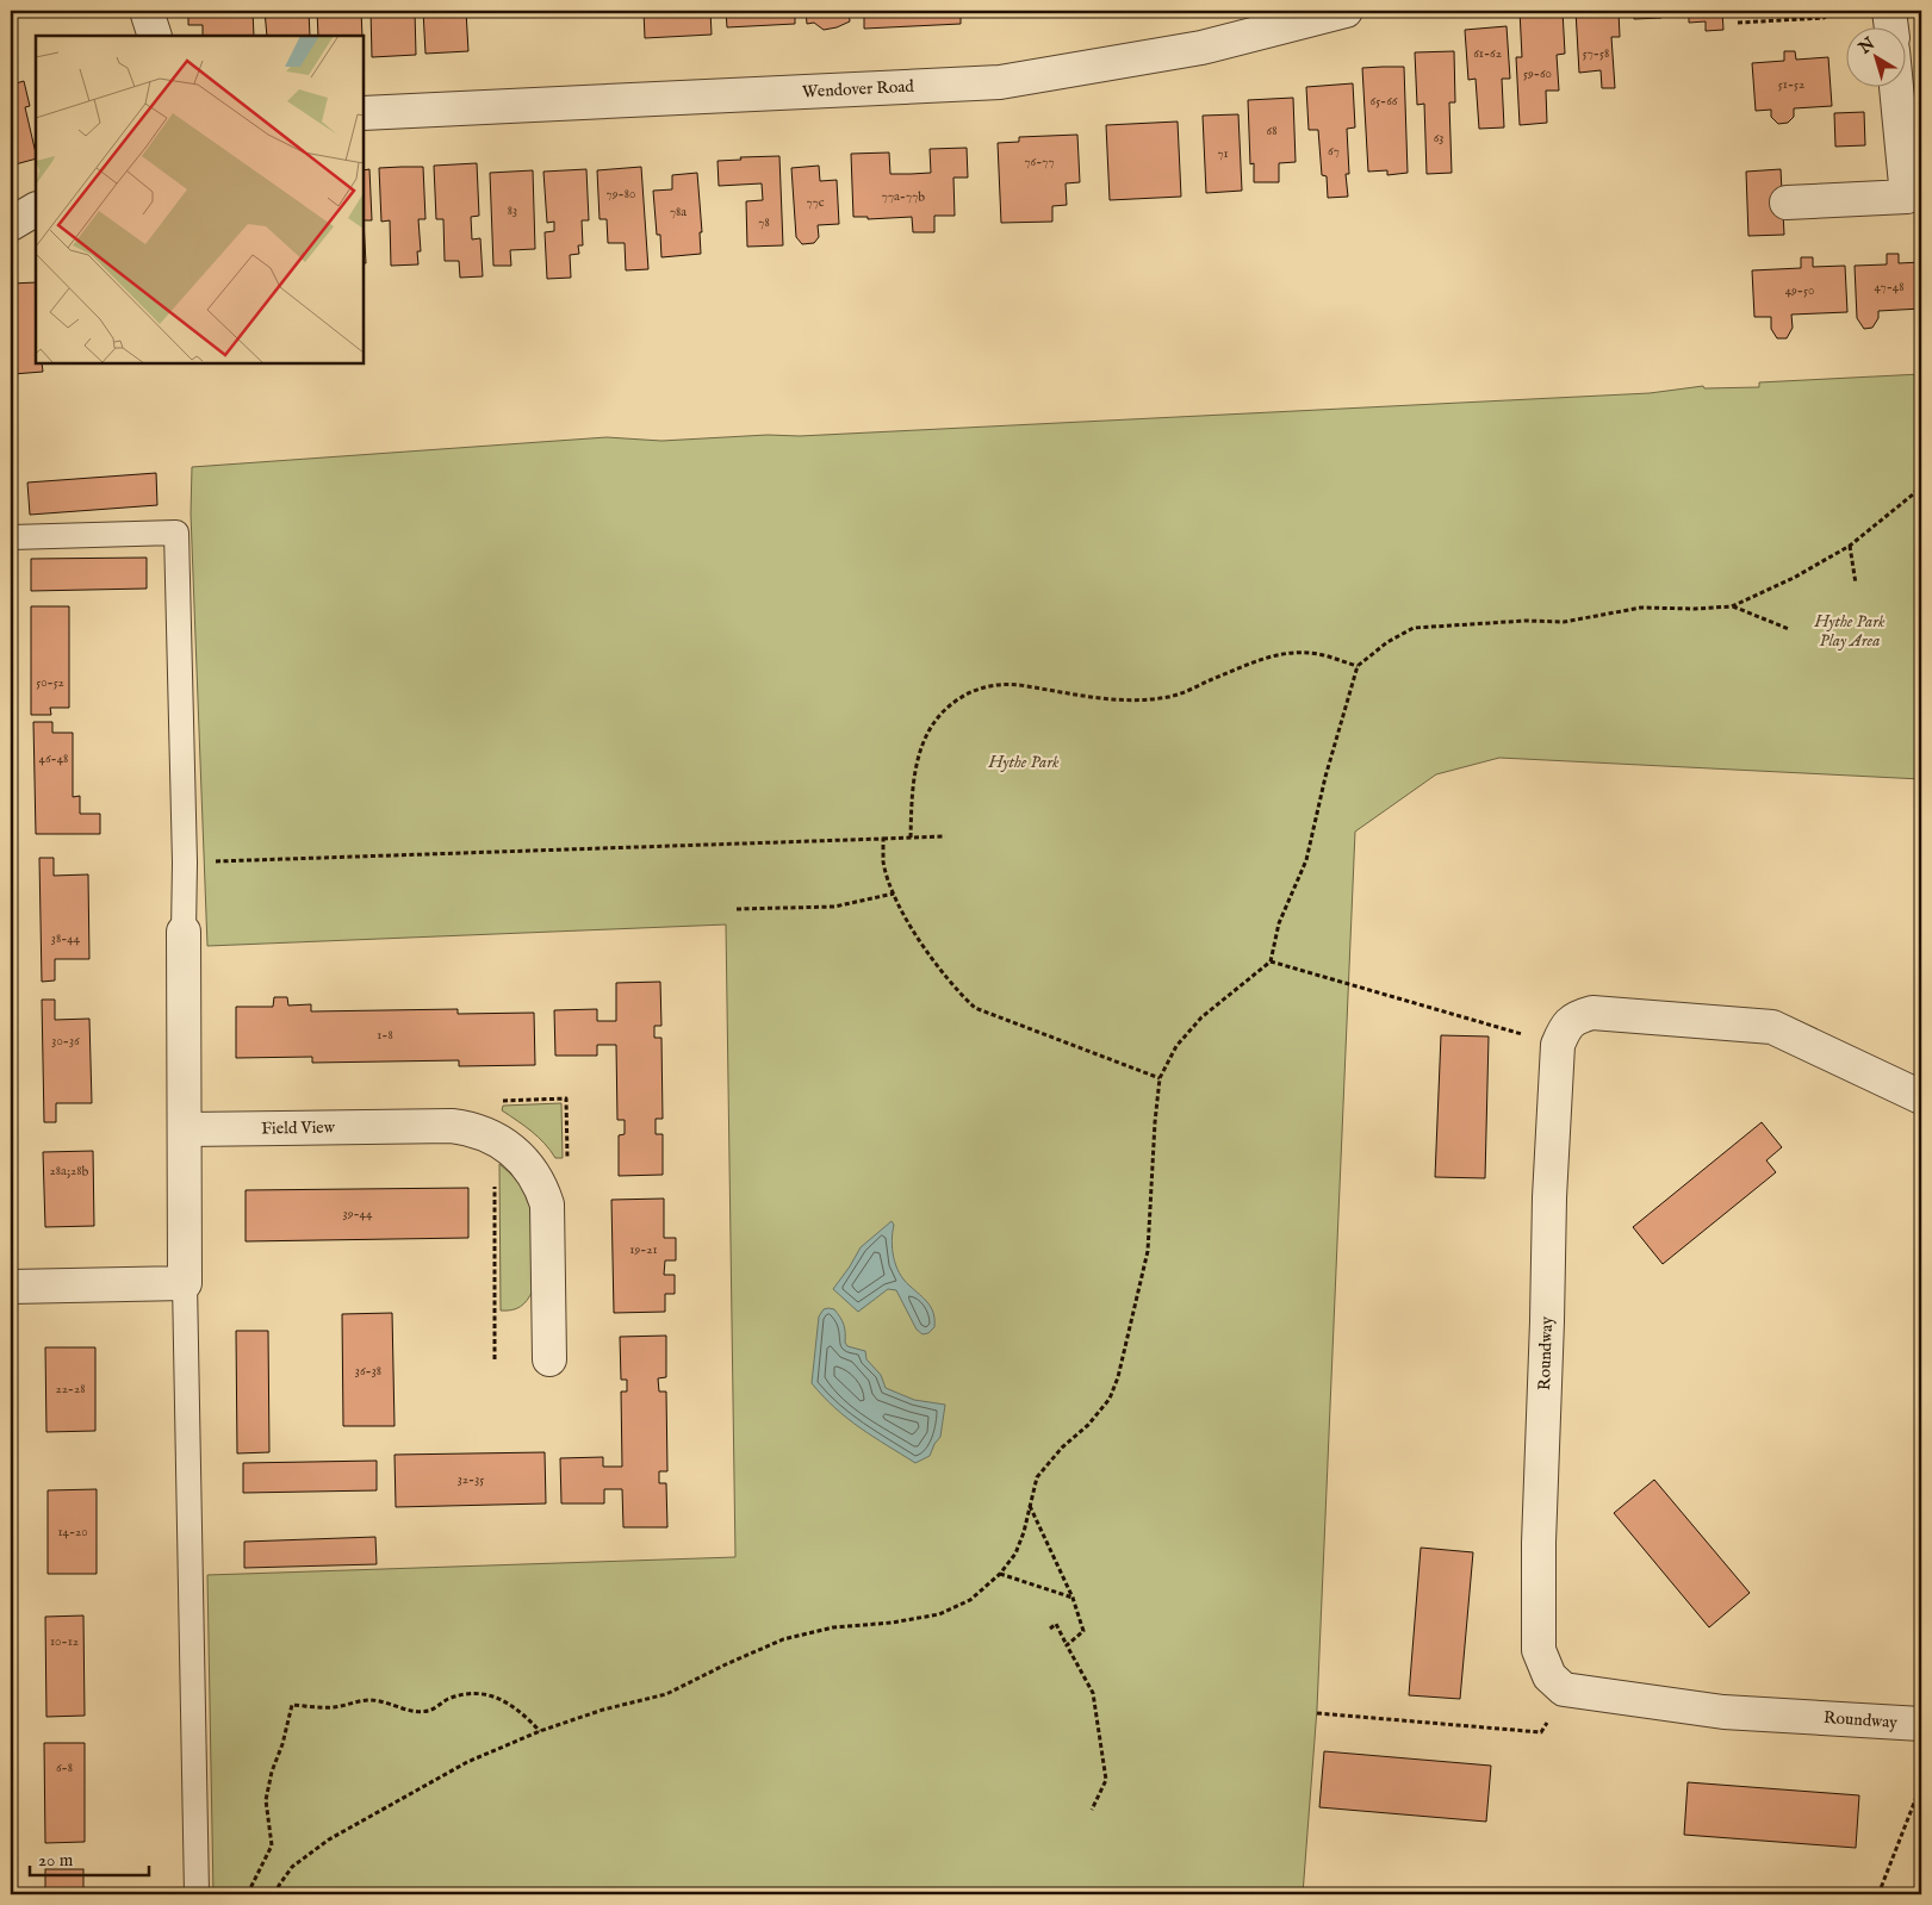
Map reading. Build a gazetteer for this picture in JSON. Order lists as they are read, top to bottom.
{
  "streets": {
    "street": ["Wendover Road", "Field View", "Roundway"]
  },
  "parks": ["Hythe Park Play Area", "Hythe Park"],
  "house_numbers": [
    "61-62",
    "57-58",
    "59-60",
    "51-52",
    "65-66",
    "68",
    "63",
    "67",
    "71",
    "76-77",
    "79-80",
    "77a-77b",
    "77c",
    "83",
    "78a",
    "78",
    "47-48",
    "49-50",
    "50-52",
    "46-48",
    "38-44",
    "1-8",
    "30-36",
    "28a;28b",
    "39-44",
    "19-21",
    "36-38",
    "22-28",
    "32-35",
    "14-20",
    "10-12",
    "6-8"
  ],
  "scale_bar": "20 m",
  "north": "top left"
}
